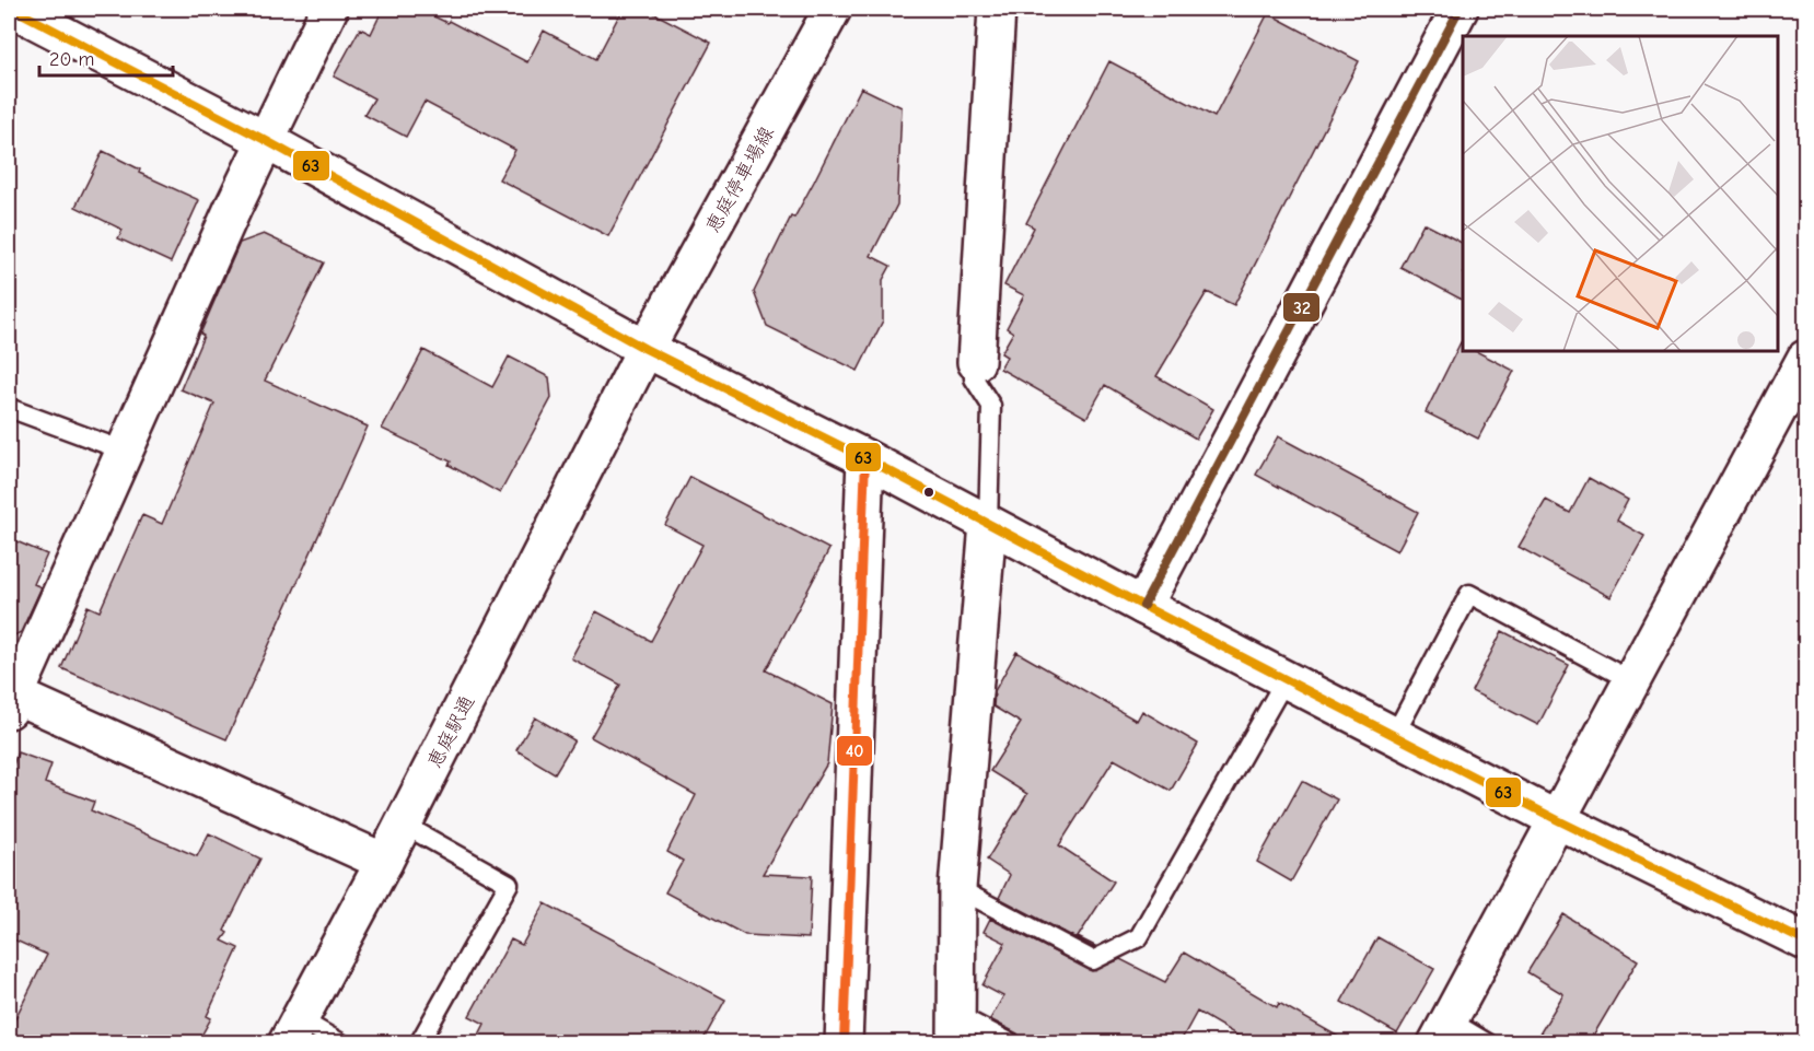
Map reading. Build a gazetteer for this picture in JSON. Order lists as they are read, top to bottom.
{
  "streets": {
    "street": ["恵庭停車場線", "恵庭駅通"]
  },
  "crossings": [
    ["恵庭停車場線", "恵庭駅通"]
  ],
  "lines": ["transit line 63", "transit line 32", "transit line 40"],
  "scale_bar": "20 m"
}
